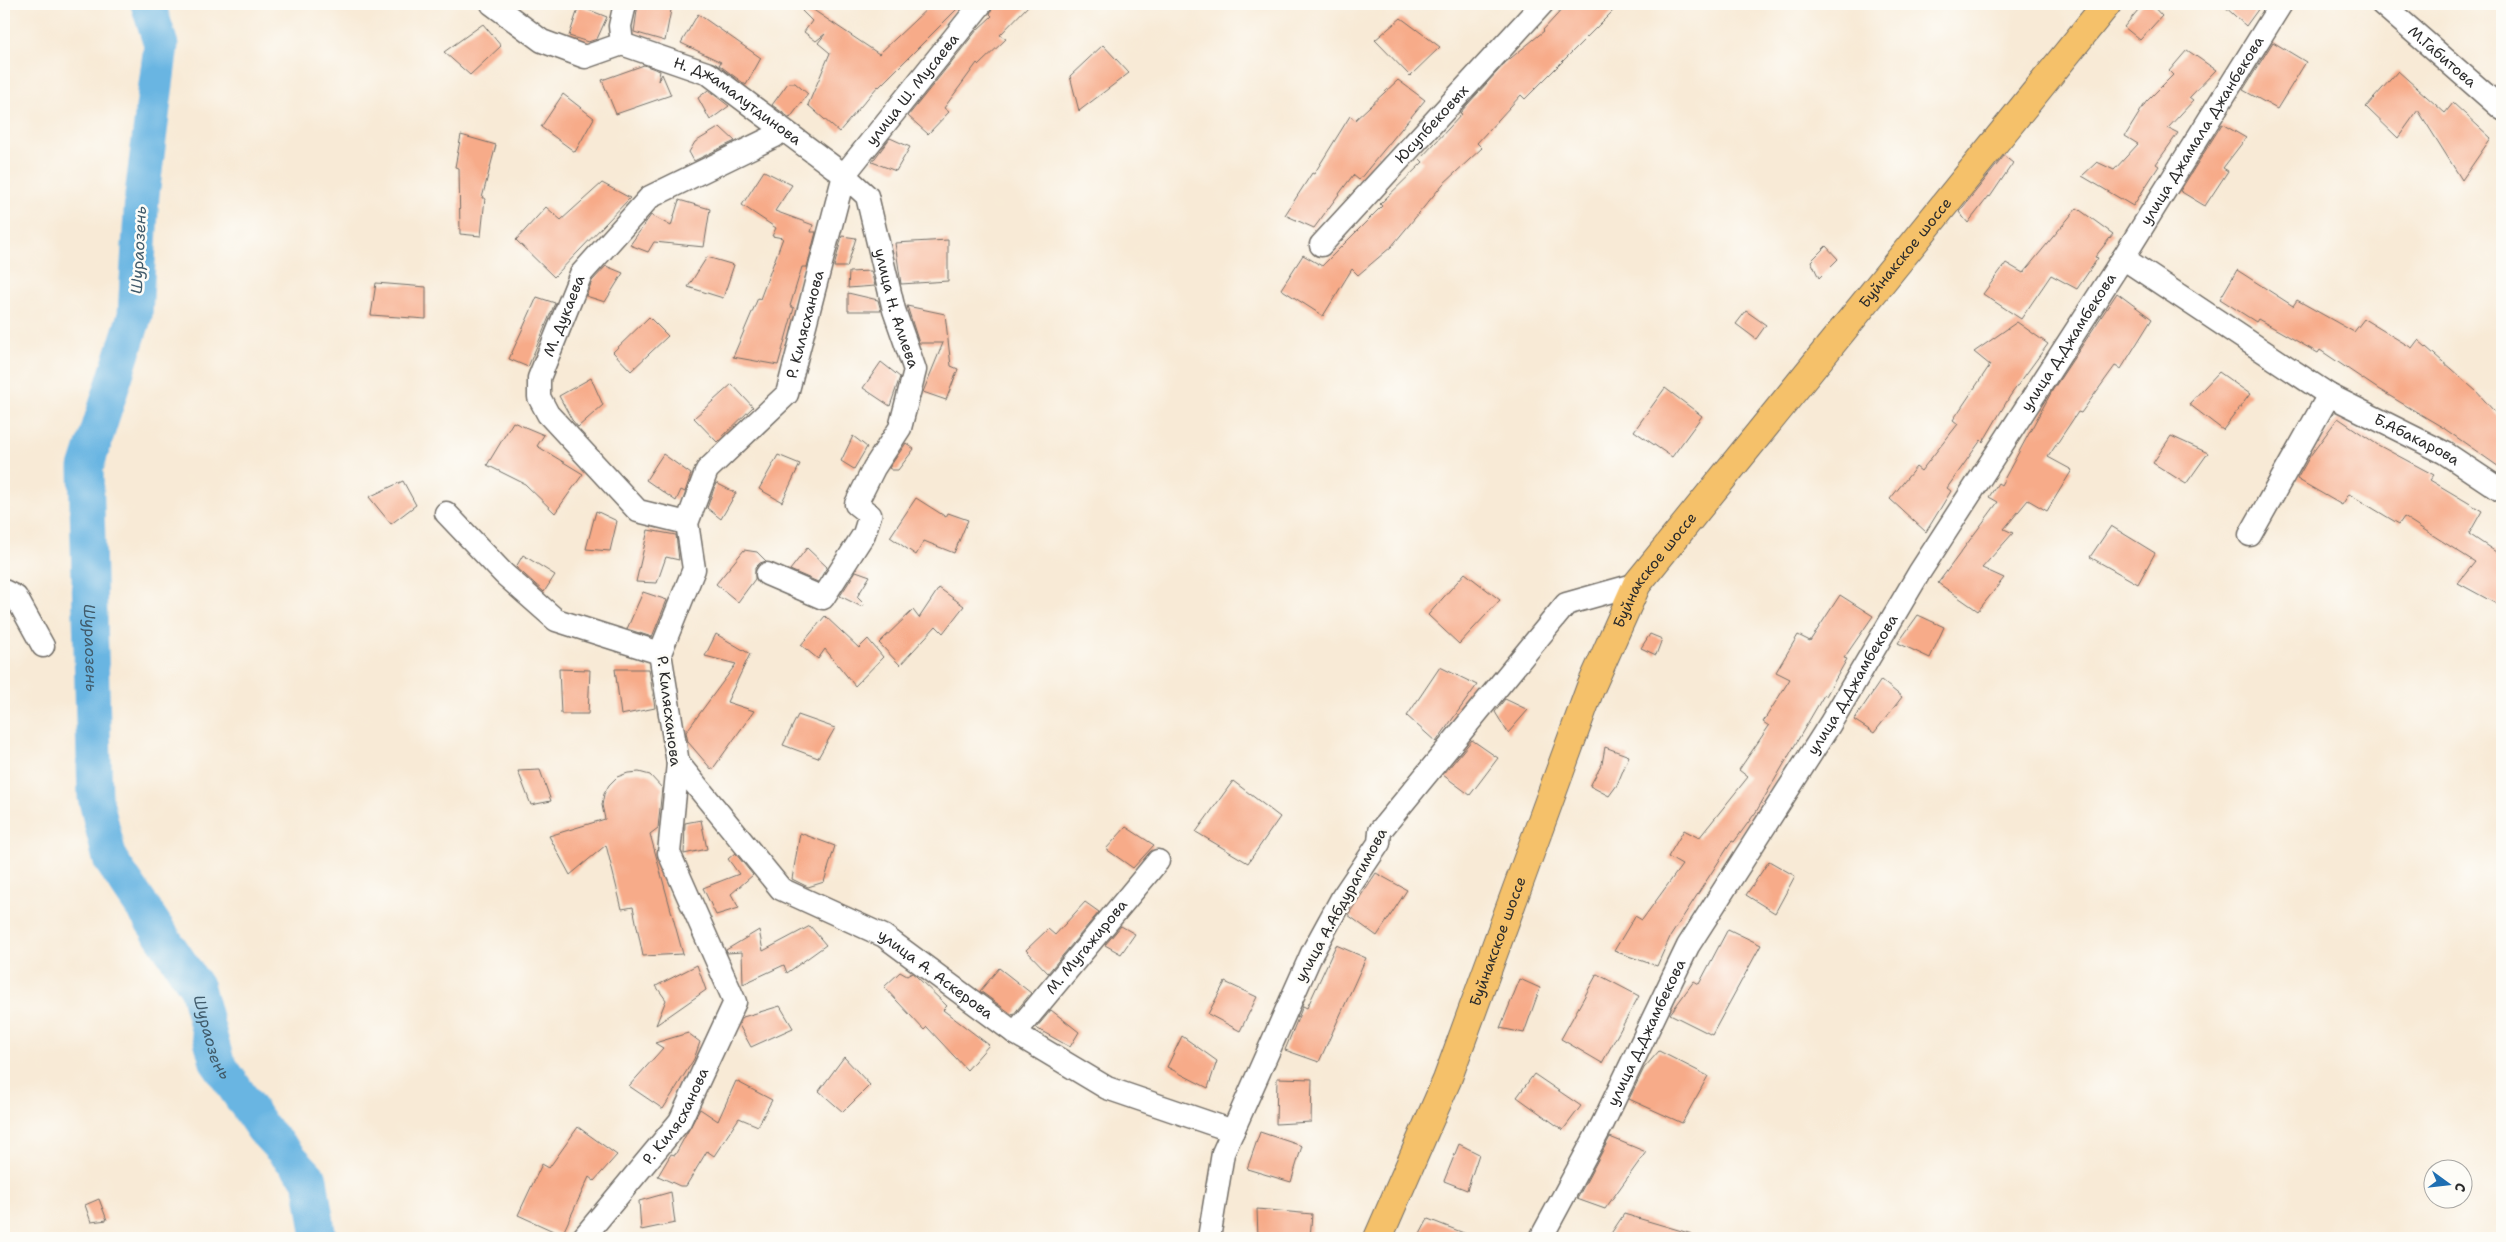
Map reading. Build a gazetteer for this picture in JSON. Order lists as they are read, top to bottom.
{
  "streets": {
    "main road": ["Буйнакское шоссе"],
    "street": [
      "М.Габитова",
      "улица Ш. Мусаева",
      "Н. Джамалутдинова",
      "Юсупбековых",
      "улица Джамала Джанбекова",
      "улица Н. Алиева",
      "М. Дукаева",
      "Р. Килясханова",
      "улица Д.Джамбекова",
      "Б.Абакарова",
      "улица А.Абдурагимова",
      "М. Мугажирова",
      "улица А. Аскерова"
    ]
  },
  "crossings": [
    ["улица Ш. Мусаева", "Н. Джамалутдинова"],
    ["улица Ш. Мусаева", "улица Н. Алиева"],
    ["улица Ш. Мусаева", "Р. Килясханова"],
    ["Н. Джамалутдинова", "улица Н. Алиева"],
    ["Н. Джамалутдинова", "Р. Килясханова"],
    ["улица Джамала Джанбекова", "улица Д.Джамбекова"],
    ["улица Джамала Джанбекова", "Б.Абакарова"],
    ["Буйнакское шоссе", "улица А.Абдурагимова"],
    ["улица Н. Алиева", "Р. Килясханова"],
    ["М. Дукаева", "Р. Килясханова"],
    ["Р. Килясханова", "улица А. Аскерова"],
    ["улица Д.Джамбекова", "Б.Абакарова"],
    ["улица А.Абдурагимова", "улица А. Аскерова"],
    ["М. Мугажирова", "улица А. Аскерова"]
  ],
  "water": ["Шураозень"],
  "north": "right"
}
